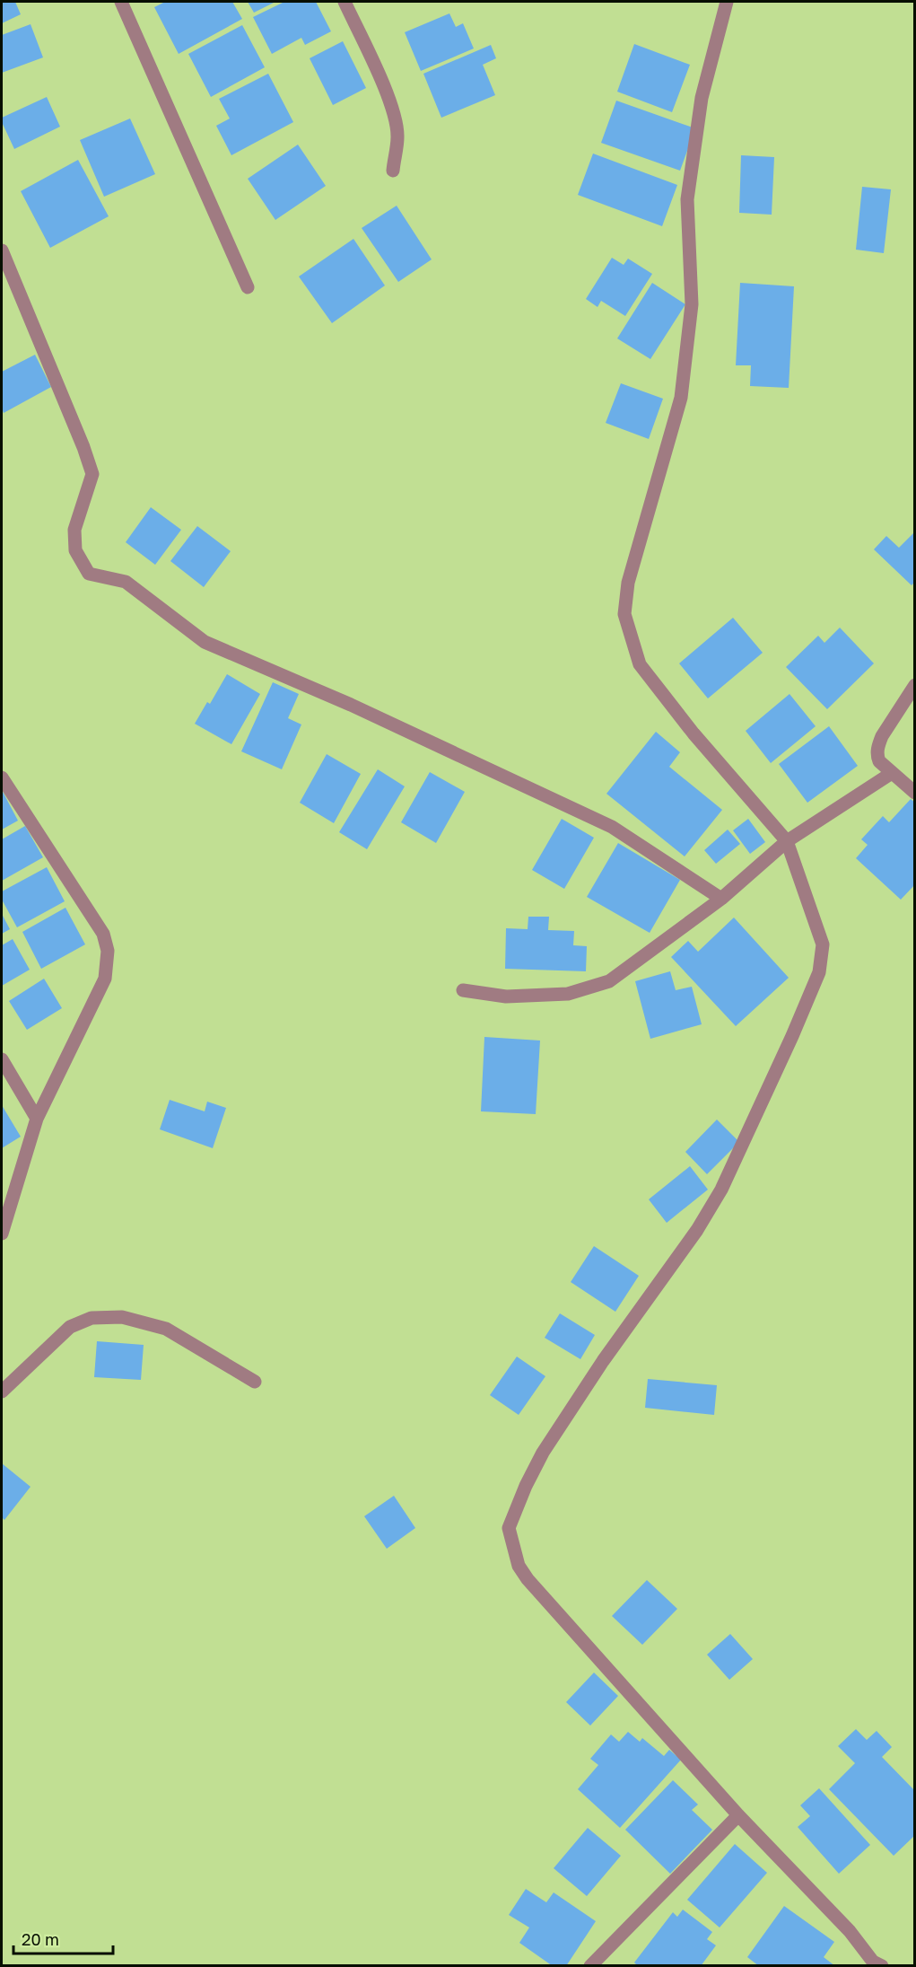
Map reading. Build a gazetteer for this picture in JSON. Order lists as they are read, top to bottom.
{
  "scale_bar": "20 m"
}
